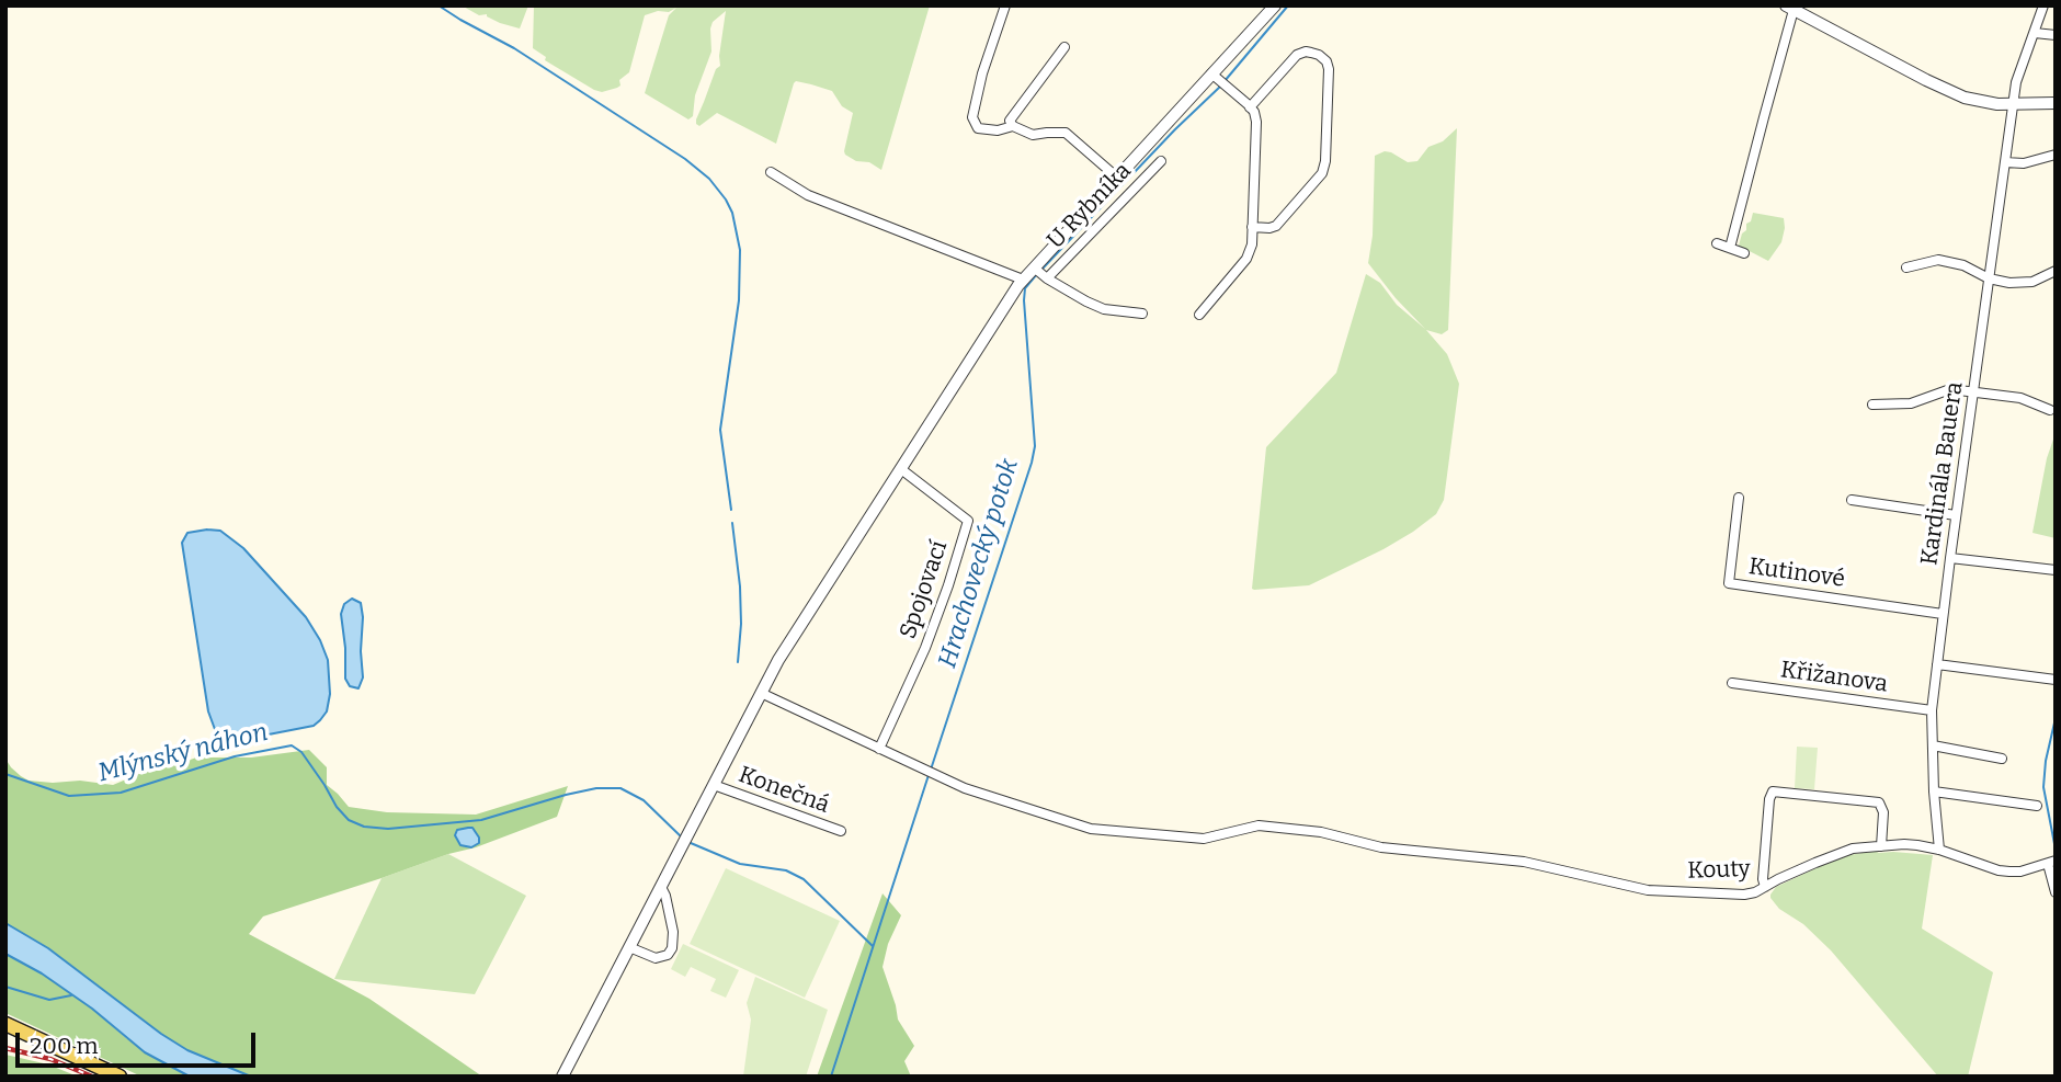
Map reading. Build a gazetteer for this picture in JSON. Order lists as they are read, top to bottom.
{
  "streets": {
    "street": [
      "U Rybníka",
      "Kardinála Bauera",
      "Kutinové",
      "Spojovací",
      "Křižanova",
      "Konečná",
      "Kouty"
    ]
  },
  "crossings": [
    ["Kardinála Bauera", "Kutinové"],
    ["Kardinála Bauera", "Křižanova"],
    ["Kardinála Bauera", "Kouty"],
    ["Spojovací", "Kouty"]
  ],
  "water": ["Hrachovecký potok", "Mlýnský náhon"],
  "scale_bar": "200 m"
}
